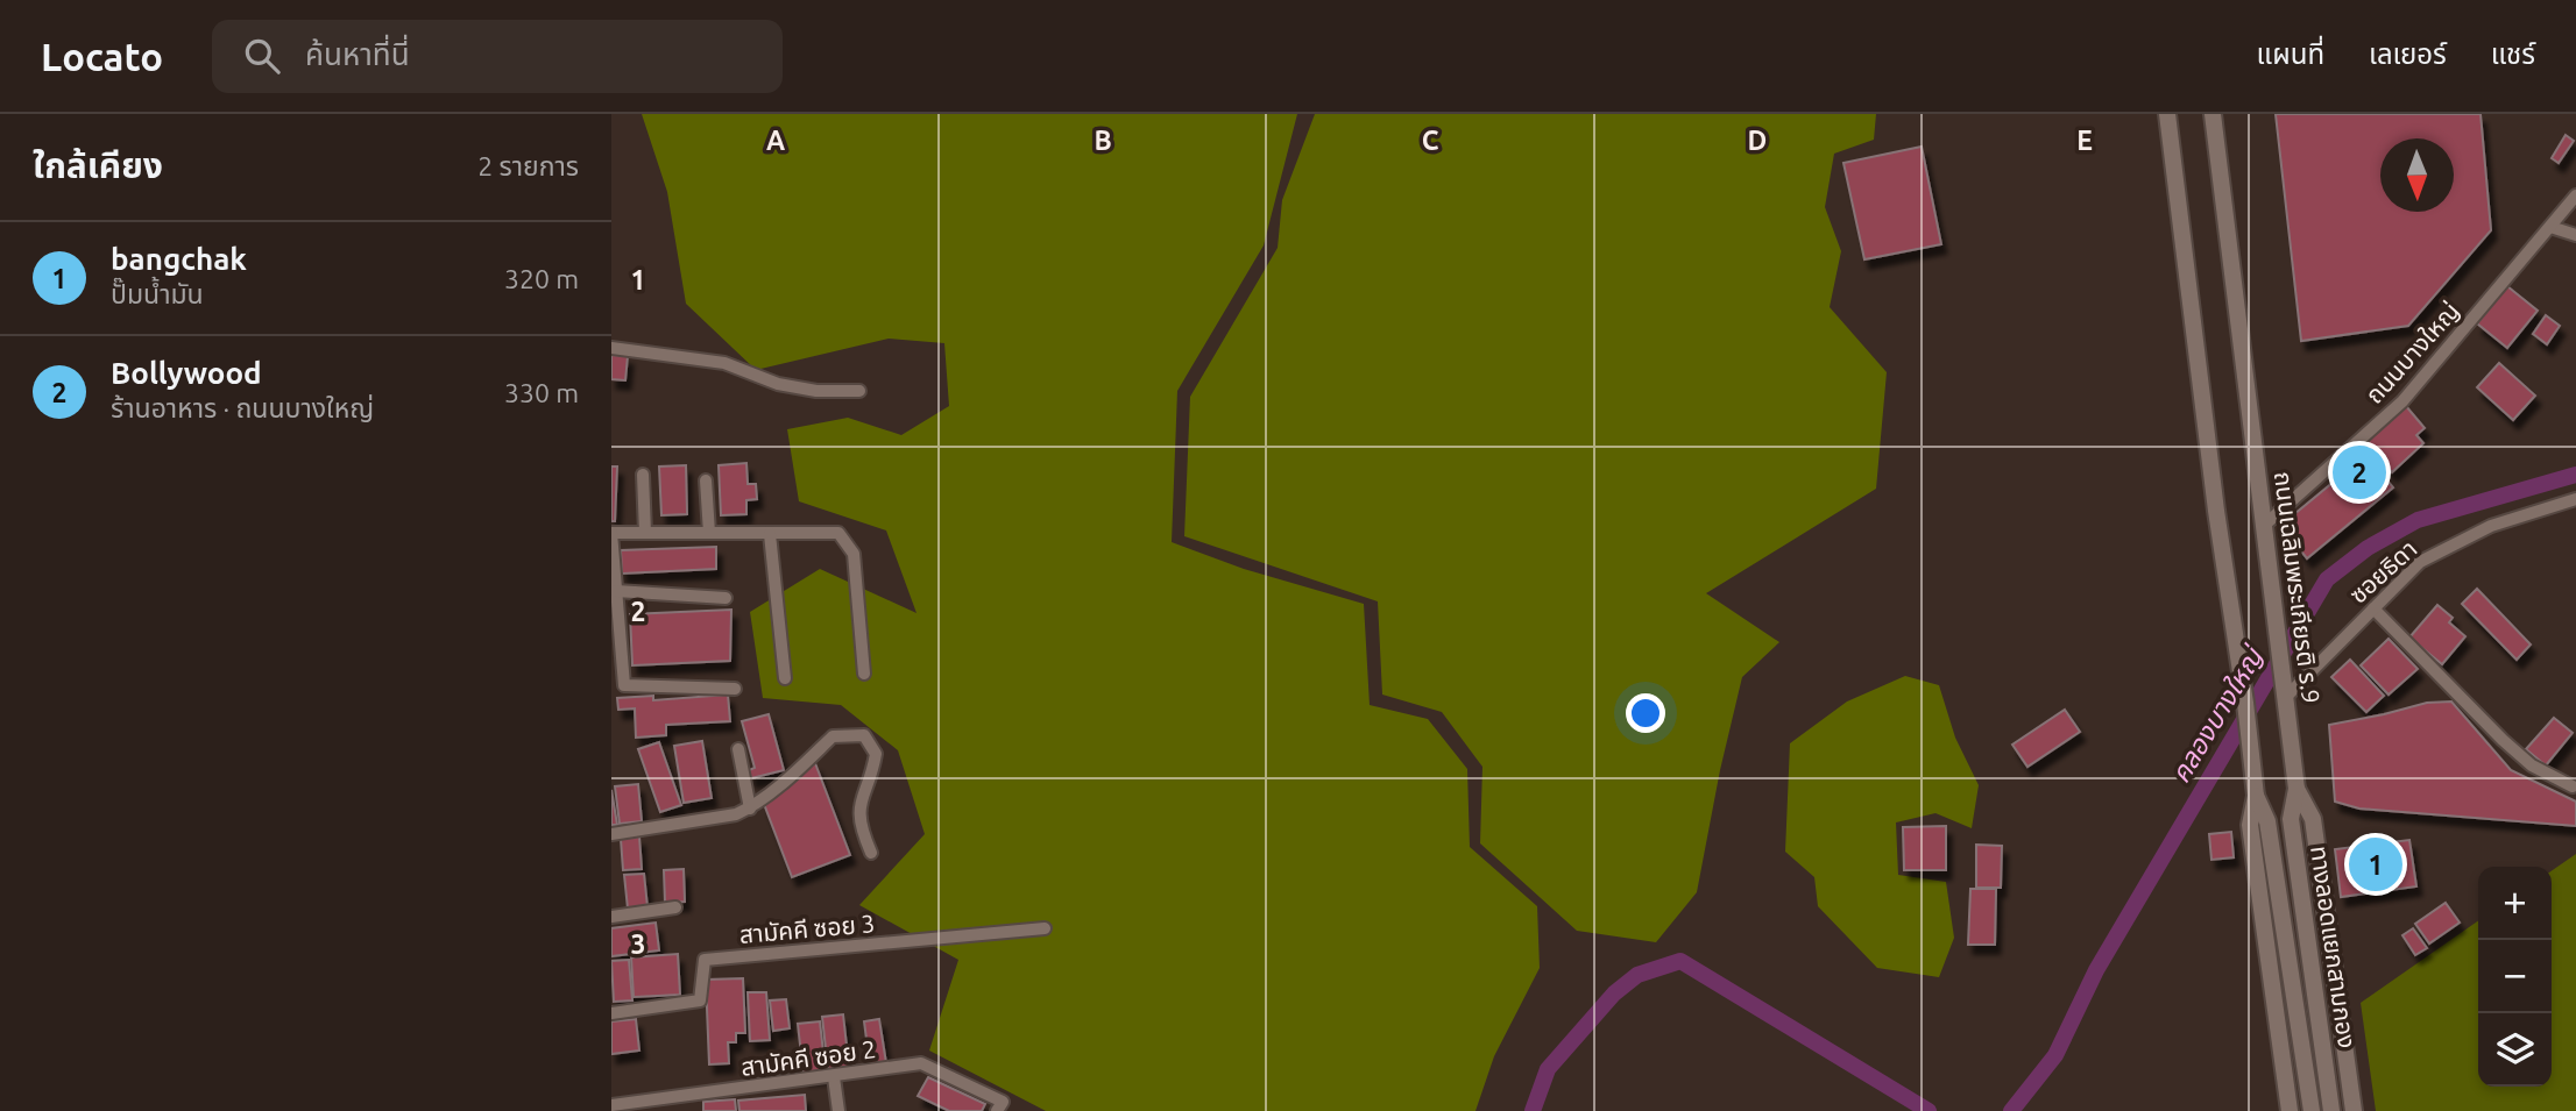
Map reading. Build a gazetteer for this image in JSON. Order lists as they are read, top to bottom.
{
  "streets": {
    "main road": ["ถนนเฉลิมพระเกียรติ ร.9", "ทางลอดแยกสามกอง"],
    "street": [
      "ถนนบางใหญ่",
      "ซอยธิดา",
      "สามัคคี ซอย 3",
      "สามัคคี ซอย 2"
    ]
  },
  "crossings": [
    ["ถนนบางใหญ่", "ถนนเฉลิมพระเกียรติ ร.9"],
    ["ซอยธิดา", "ถนนเฉลิมพระเกียรติ ร.9"],
    ["ถนนเฉลิมพระเกียรติ ร.9", "ทางลอดแยกสามกอง"]
  ],
  "water": ["คลองบางใหญ่"],
  "north": "bottom",
  "page": {
    "header": "Locato",
    "search": "ค้นหาที่นี่",
    "nav": ["แผนที่", "เลเยอร์", "แชร์"],
    "heading": ["ใกล้เคียง", "2 รายการ"],
    "list": [
      {
        "mark": "1",
        "name": "bangchak",
        "note": "ปั๊มน้ำมัน",
        "value": "320 m"
      },
      {
        "mark": "2",
        "name": "Bollywood",
        "note": "ร้านอาหาร · ถนนบางใหญ่",
        "value": "330 m"
      }
    ],
    "pins": ["2", "1"],
    "map_buttons": ["+", "−"]
  },
  "grid": {
    "columns": [
      "A",
      "B",
      "C",
      "D",
      "E"
    ],
    "rows": ["1", "2", "3"]
  }
}
